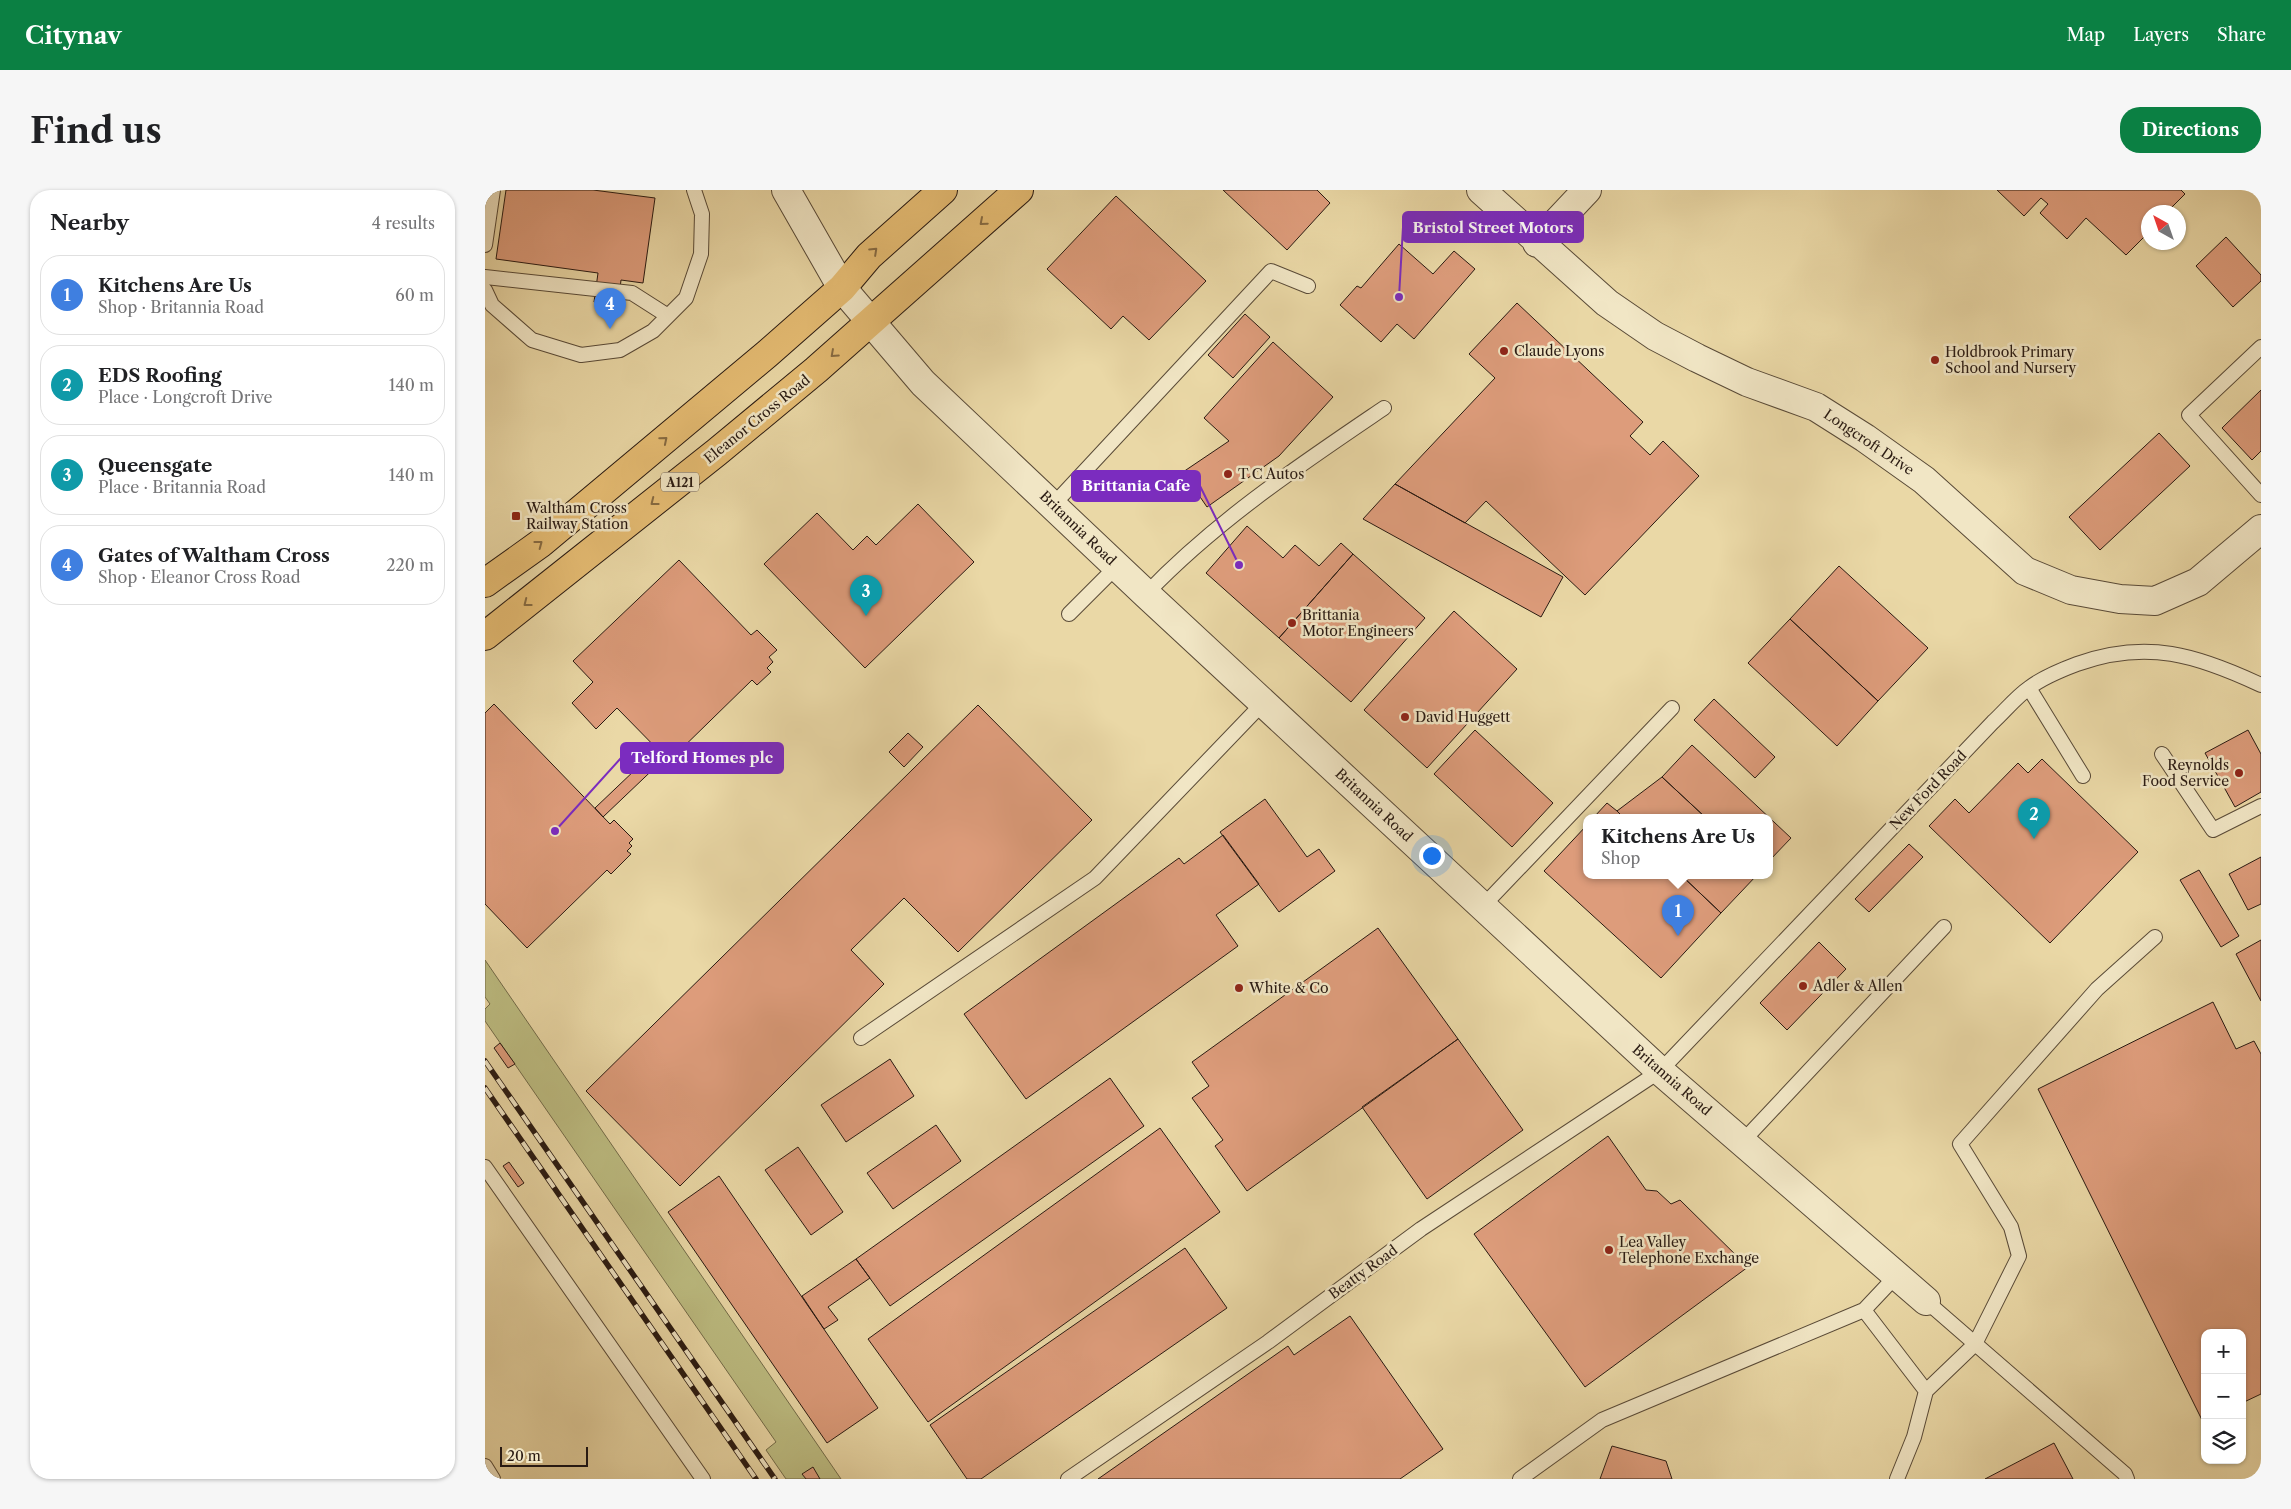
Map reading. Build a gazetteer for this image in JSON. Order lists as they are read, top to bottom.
{
  "streets": {
    "main road": ["Eleanor Cross Road", "A121"],
    "street": ["Longcroft Drive", "Britannia Road"],
    "lane": ["New Ford Road", "Beatty Road"]
  },
  "crossings": [
    ["Eleanor Cross Road", "Britannia Road"],
    ["Britannia Road", "New Ford Road"],
    ["Britannia Road", "Beatty Road"],
    ["New Ford Road", "Beatty Road"]
  ],
  "places": {
    "other": [
      "Bristol Street Motors",
      "Claude Lyons",
      "Holdbrook Primary School and Nursery",
      "T C Autos",
      "Brittania Cafe",
      "Brittania Motor Engineers",
      "David Huggett",
      "Reynolds Food Service",
      "Telford Homes plc",
      "Adler & Allen",
      "White & Co",
      "Lea Valley Telephone Exchange"
    ],
    "transit": ["Waltham Cross Railway Station"]
  },
  "scale_bar": "20 m",
  "north": "top left",
  "page": {
    "header": "Citynav",
    "nav": ["Map", "Layers", "Share"],
    "buttons": "Directions",
    "title": "Find us",
    "heading": ["Nearby", "4 results"],
    "list": [
      {
        "mark": "1",
        "name": "Kitchens Are Us",
        "note": "Shop · Britannia Road",
        "value": "60 m"
      },
      {
        "mark": "2",
        "name": "EDS Roofing",
        "note": "Place · Longcroft Drive",
        "value": "140 m"
      },
      {
        "mark": "3",
        "name": "Queensgate",
        "note": "Place · Britannia Road",
        "value": "140 m"
      },
      {
        "mark": "4",
        "name": "Gates of Waltham Cross",
        "note": "Shop · Eleanor Cross Road",
        "value": "220 m"
      }
    ],
    "pins": [
      "4",
      "3",
      "2",
      "1"
    ],
    "popup": ["Kitchens Are Us", "Shop"],
    "map_buttons": ["+", "−"],
    "scale": "20 m"
  }
}
